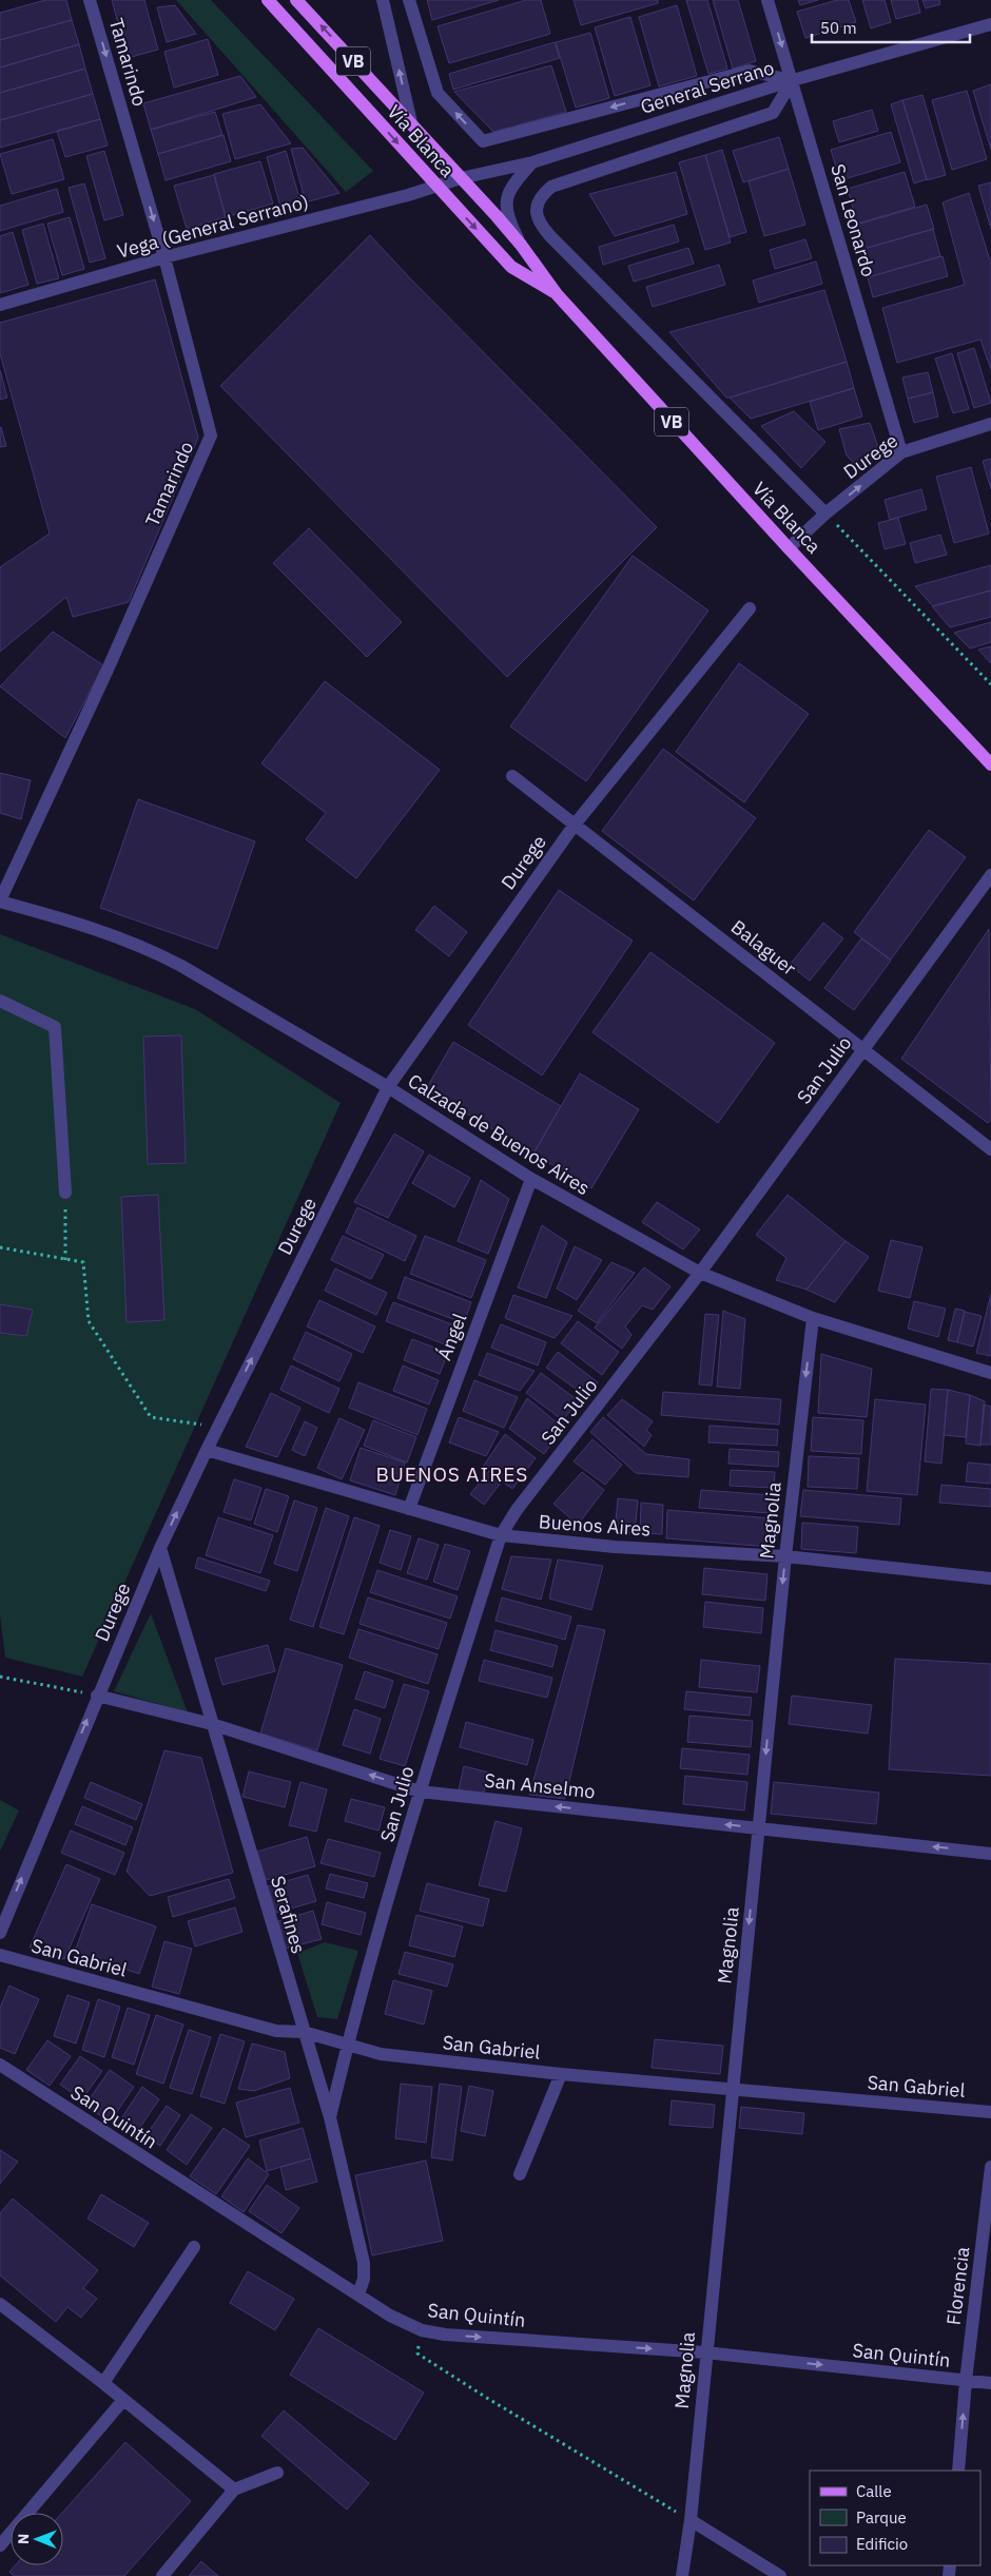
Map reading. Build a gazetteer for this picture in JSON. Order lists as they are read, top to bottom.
{
  "streets": {
    "main road": ["VB", "Vía Blanca"],
    "street": [
      "Tamarindo",
      "General Serrano",
      "San Leonardo",
      "Vega (General Serrano)",
      "Durege",
      "Balaguer",
      "San Julio",
      "Calzada de Buenos Aires",
      "Ángel",
      "Magnolia",
      "Buenos Aires",
      "San Anselmo",
      "Serafines",
      "San Gabriel",
      "San Quintín",
      "Florencia"
    ]
  },
  "crossings": [
    ["Tamarindo", "Vega (General Serrano)"],
    ["Tamarindo", "Calzada de Buenos Aires"],
    ["General Serrano", "Vía Blanca"],
    ["General Serrano", "San Leonardo"],
    ["General Serrano", "Vega (General Serrano)"],
    ["Vía Blanca", "Vega (General Serrano)"],
    ["Vía Blanca", "Durege"],
    ["San Leonardo", "Durege"],
    ["Durege", "Balaguer"],
    ["Durege", "Calzada de Buenos Aires"],
    ["Durege", "Buenos Aires"],
    ["Durege", "San Anselmo"],
    ["Durege", "Serafines"],
    ["Balaguer", "San Julio"],
    ["San Julio", "Calzada de Buenos Aires"],
    ["San Julio", "Buenos Aires"],
    ["San Julio", "San Anselmo"],
    ["San Julio", "Serafines"],
    ["San Julio", "San Gabriel"],
    ["Calzada de Buenos Aires", "Ángel"],
    ["Calzada de Buenos Aires", "Magnolia"],
    ["Ángel", "Buenos Aires"],
    ["Magnolia", "Buenos Aires"],
    ["Magnolia", "San Anselmo"],
    ["Magnolia", "San Gabriel"],
    ["Magnolia", "San Quintín"],
    ["San Anselmo", "Serafines"],
    ["Serafines", "San Gabriel"],
    ["Serafines", "San Quintín"],
    ["San Quintín", "Florencia"]
  ],
  "one_way": [
    "Durege",
    "Magnolia",
    "San Anselmo",
    "San Quintín"
  ],
  "districts": ["BUENOS AIRES"],
  "legend": ["Calle", "Parque", "Edificio"],
  "scale_bar": "50 m",
  "north": "left"
}
